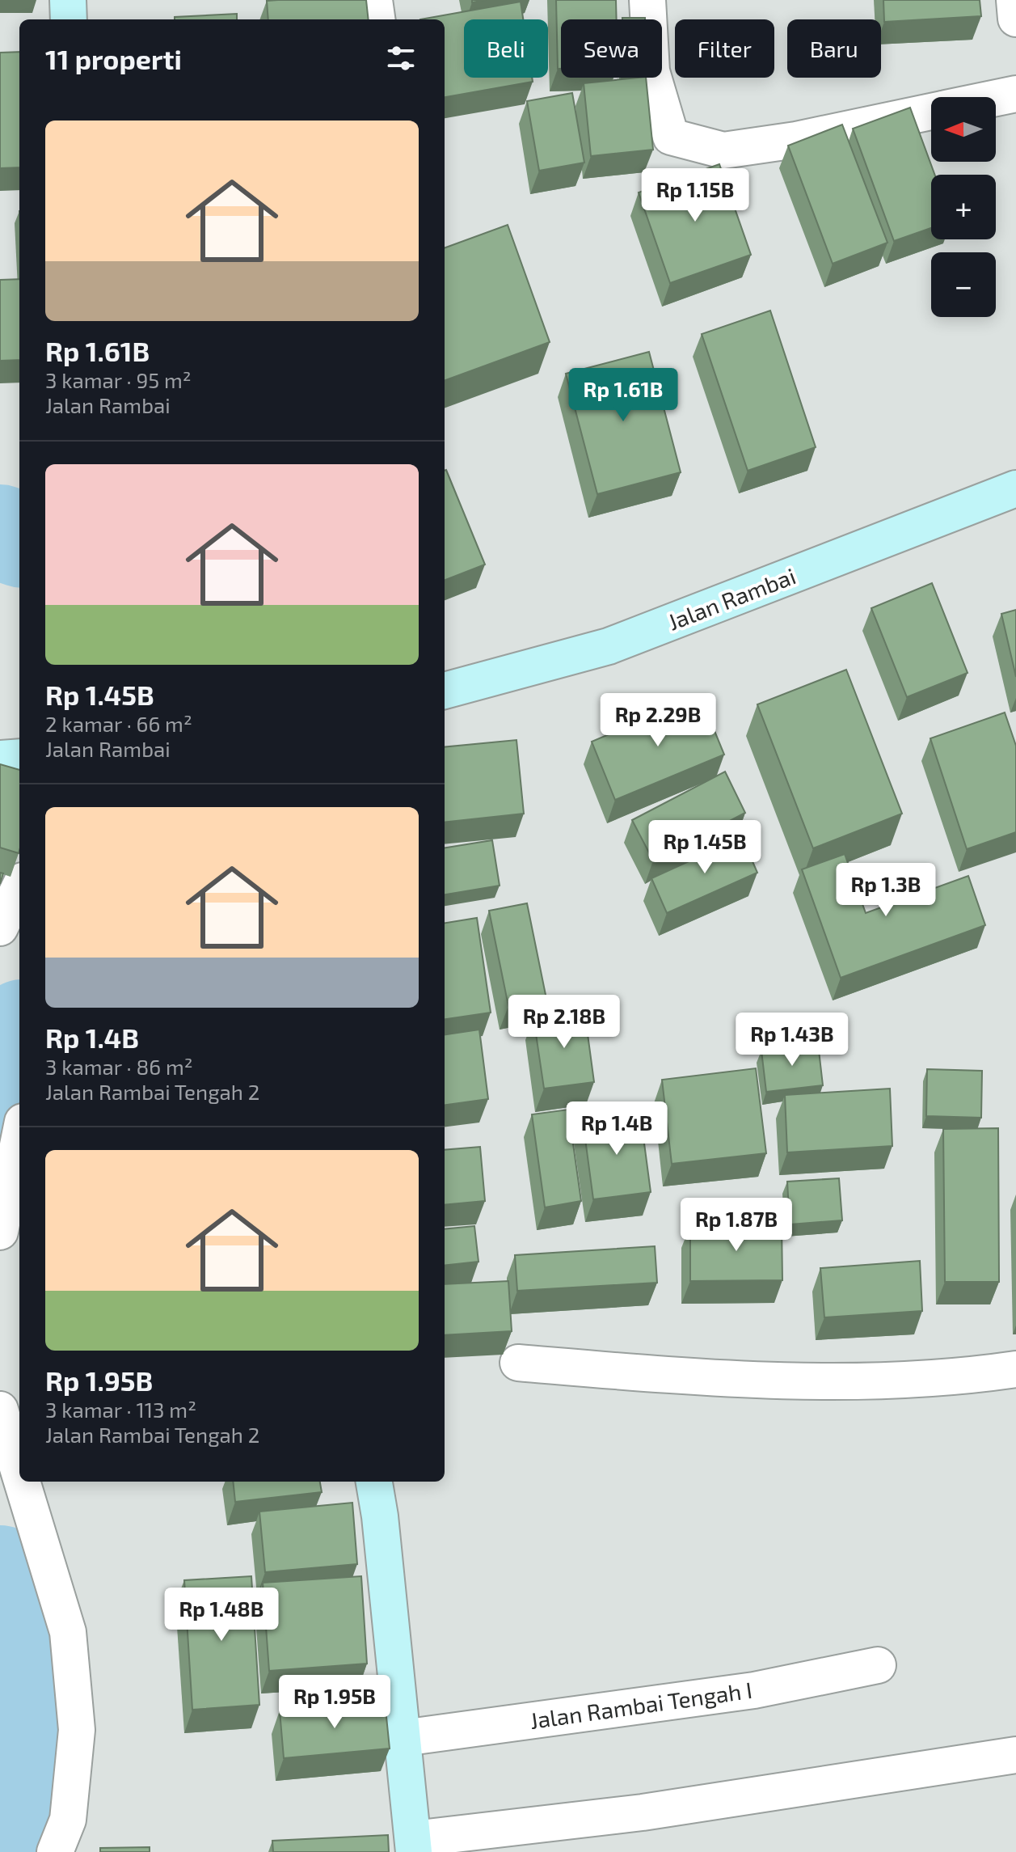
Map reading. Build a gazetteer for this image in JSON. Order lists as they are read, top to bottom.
{
  "streets": {
    "street": ["Jalan Rambai", "Jalan Rambai Tengah I"]
  },
  "north": "left",
  "page": {
    "chip": [
      "Beli",
      "Sewa",
      "Filter",
      "Baru"
    ],
    "heading": "11 properti",
    "map_buttons": ["+", "−"],
    "list": [
      {
        "name": "Rp 1.61B",
        "note": "3 kamar · 95 m² · Jalan Rambai"
      },
      {
        "name": "Rp 1.45B",
        "note": "2 kamar · 66 m² · Jalan Rambai"
      },
      {
        "name": "Rp 1.4B",
        "note": "3 kamar · 86 m² · Jalan Rambai Tengah 2"
      },
      {
        "name": "Rp 1.95B",
        "note": "3 kamar · 113 m² · Jalan Rambai Tengah 2"
      }
    ],
    "price": [
      "Rp 1.15B",
      "Rp 1.61B",
      "Rp 2.29B",
      "Rp 1.45B",
      "Rp 1.3B",
      "Rp 2.18B",
      "Rp 1.43B",
      "Rp 1.4B",
      "Rp 1.87B",
      "Rp 1.48B",
      "Rp 1.95B"
    ]
  }
}
